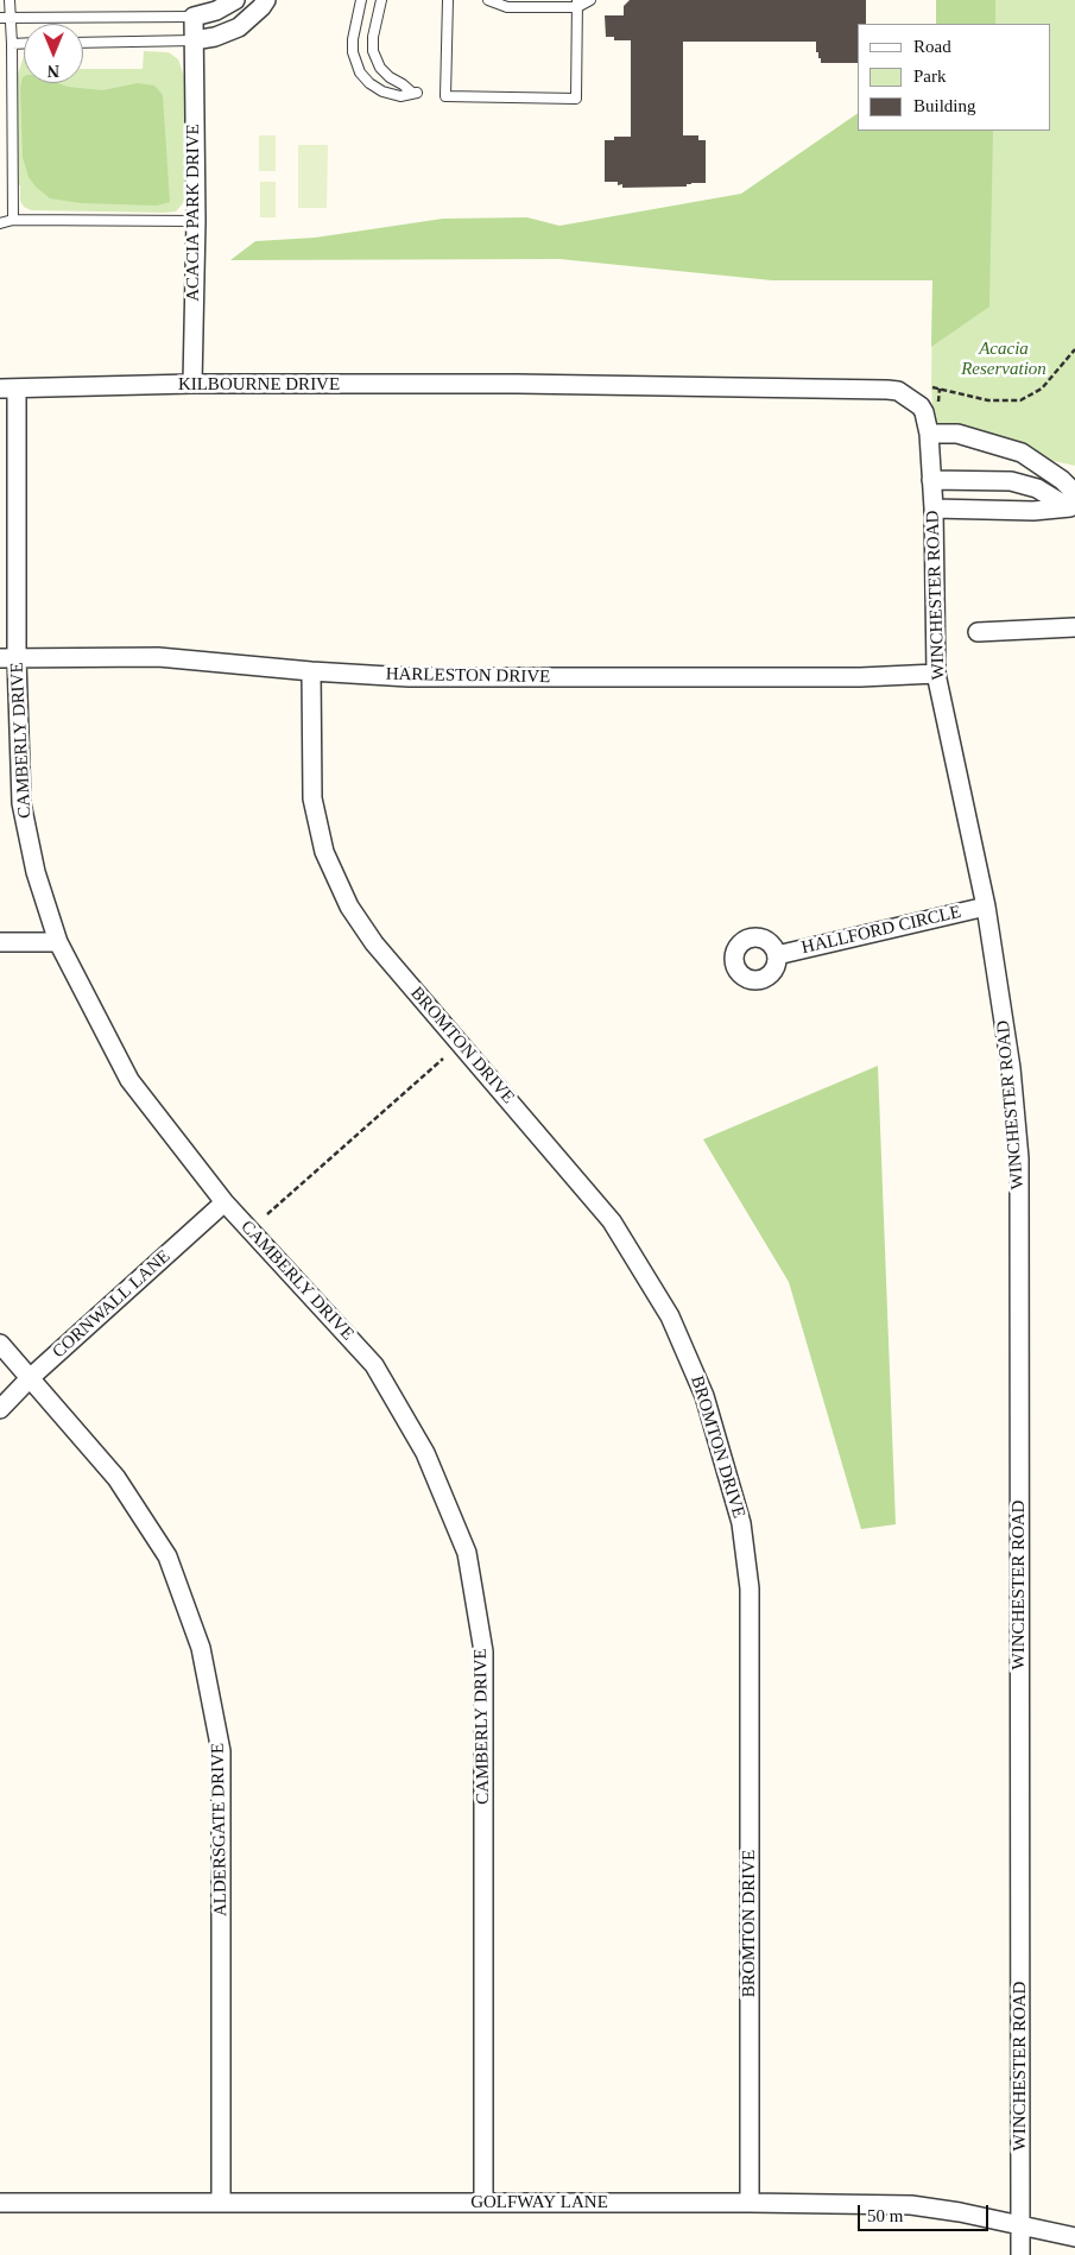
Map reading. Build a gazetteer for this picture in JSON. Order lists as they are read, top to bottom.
{
  "streets": {
    "street": [
      "ACACIA PARK DRIVE",
      "KILBOURNE DRIVE",
      "WINCHESTER ROAD",
      "HARLESTON DRIVE",
      "CAMBERLY DRIVE",
      "HALLFORD CIRCLE",
      "BROMTON DRIVE",
      "CORNWALL LANE",
      "ALDERSGATE DRIVE",
      "GOLFWAY LANE"
    ]
  },
  "crossings": [
    ["ACACIA PARK DRIVE", "KILBOURNE DRIVE"],
    ["KILBOURNE DRIVE", "WINCHESTER ROAD"],
    ["KILBOURNE DRIVE", "CAMBERLY DRIVE"],
    ["WINCHESTER ROAD", "HARLESTON DRIVE"],
    ["WINCHESTER ROAD", "HALLFORD CIRCLE"],
    ["WINCHESTER ROAD", "GOLFWAY LANE"],
    ["HARLESTON DRIVE", "CAMBERLY DRIVE"],
    ["HARLESTON DRIVE", "BROMTON DRIVE"],
    ["CAMBERLY DRIVE", "CORNWALL LANE"],
    ["CAMBERLY DRIVE", "GOLFWAY LANE"],
    ["BROMTON DRIVE", "GOLFWAY LANE"],
    ["CORNWALL LANE", "ALDERSGATE DRIVE"],
    ["ALDERSGATE DRIVE", "GOLFWAY LANE"]
  ],
  "parks": ["Acacia Reservation"],
  "legend": ["Road", "Park", "Building"],
  "scale_bar": "50 m",
  "north": "bottom"
}
